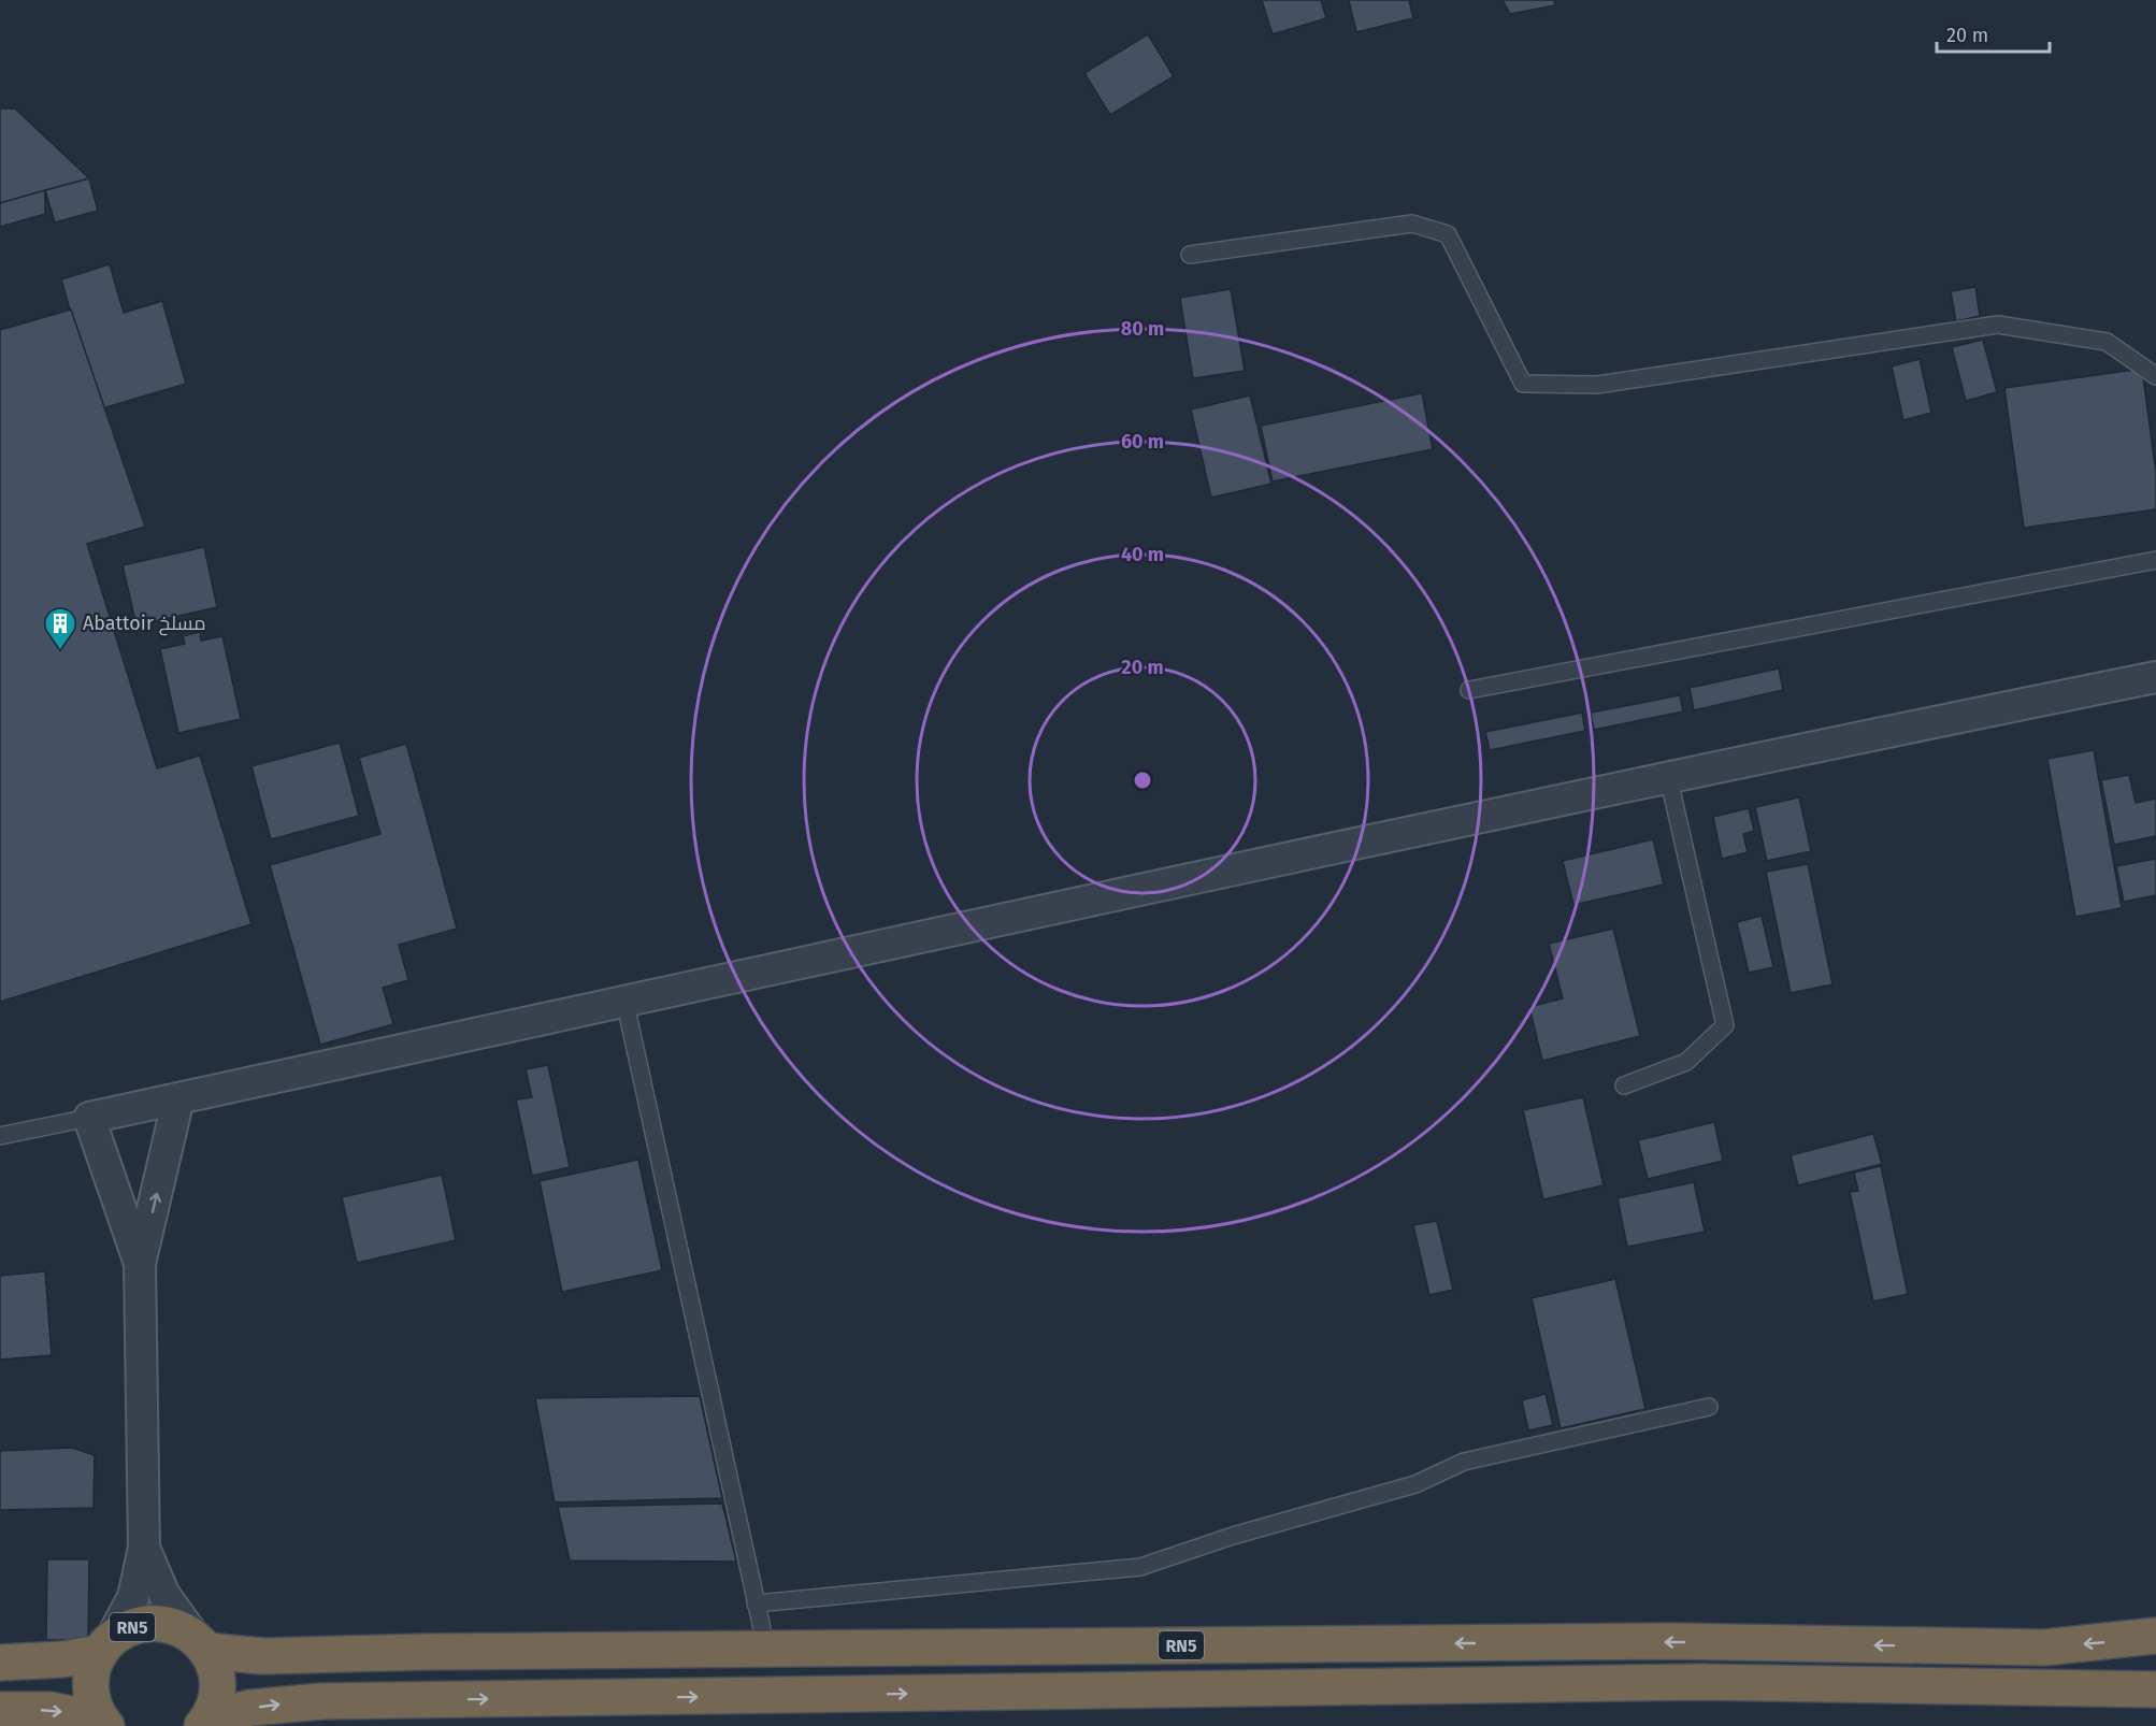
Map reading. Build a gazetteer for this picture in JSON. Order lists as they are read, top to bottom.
{
  "streets": {
    "highway": ["RN5"]
  },
  "places": {
    "building": ["Abattoir مسلخ"]
  },
  "scale_bar": "20 m",
  "rings": [
    "80 m",
    "60 m",
    "40 m",
    "20 m"
  ]
}
